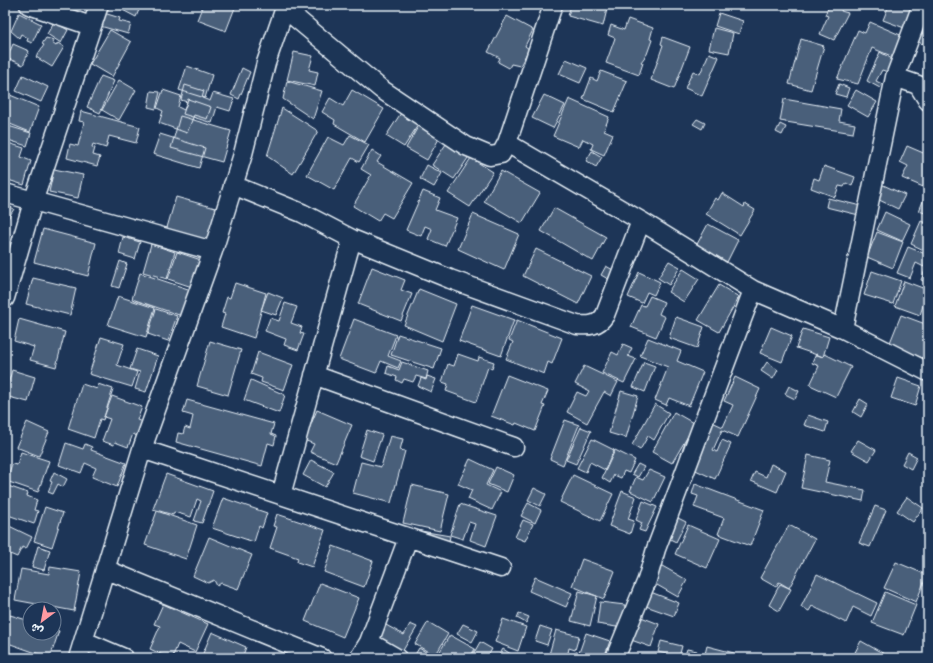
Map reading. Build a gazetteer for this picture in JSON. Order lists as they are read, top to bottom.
{
  "north": "bottom left"
}
